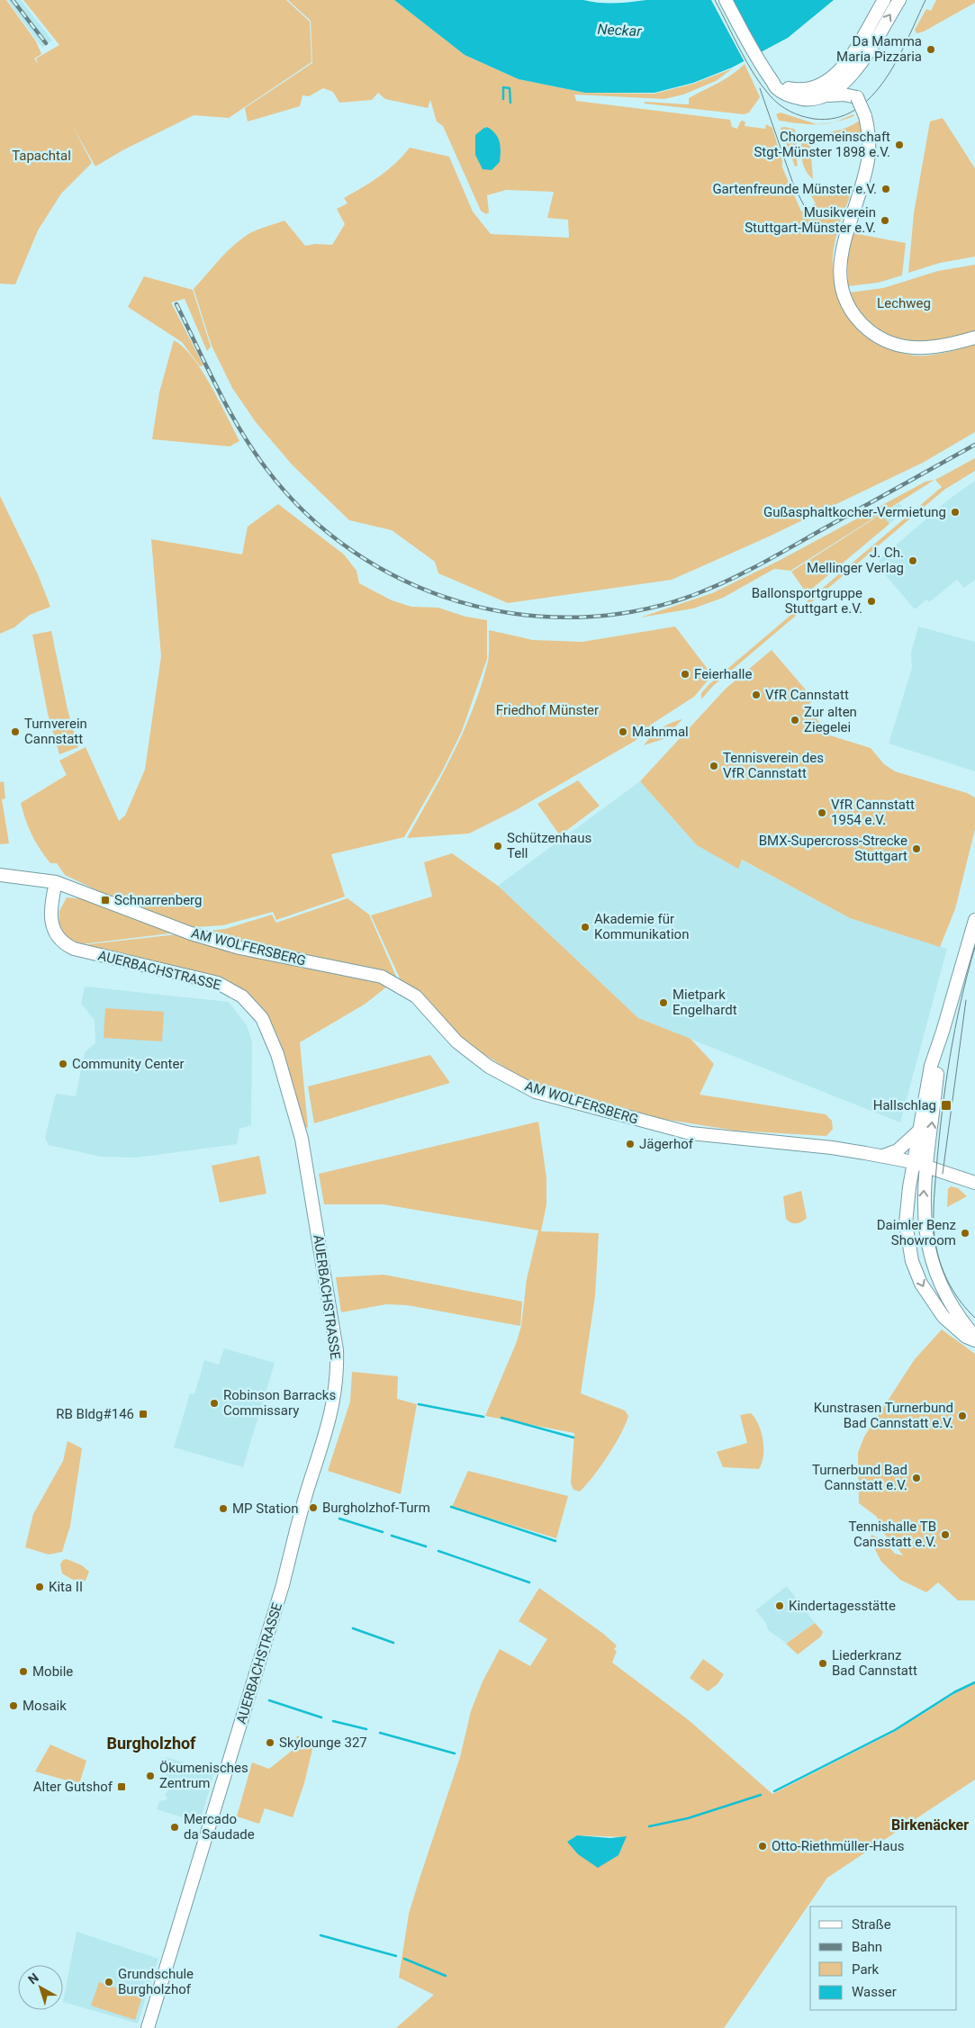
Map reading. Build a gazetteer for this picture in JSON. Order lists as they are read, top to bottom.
{
  "streets": {
    "main road": ["AM WOLFERSBERG", "AUERBACHSTRASSE"]
  },
  "crossings": [
    ["AM WOLFERSBERG", "AUERBACHSTRASSE"]
  ],
  "districts": ["Burgholzhof", "Birkenäcker"],
  "water": ["Neckar"],
  "parks": ["Tapachtal", "Lechweg", "Friedhof Münster"],
  "places": {
    "other": [
      "Da Mamma Maria Pizzaria",
      "Chorgemeinschaft Stgt-Münster 1898 e.V.",
      "Gartenfreunde Münster e.V.",
      "Musikverein Stuttgart-Münster e.V.",
      "Gußasphaltkocher-Vermietung",
      "J. Ch. Mellinger Verlag",
      "Ballonsportgruppe Stuttgart e.V.",
      "Feierhalle",
      "VfR Cannstatt",
      "Zur alten Ziegelei",
      "Turnverein Cannstatt",
      "Mahnmal",
      "Tennisverein des VfR Cannstatt",
      "VfR Cannstatt 1954 e.V.",
      "Schützenhaus Tell",
      "BMX-Supercross-Strecke Stuttgart",
      "Akademie für Kommunikation",
      "Mietpark Engelhardt",
      "Community Center",
      "Jägerhof",
      "Daimler Benz Showroom",
      "Robinson Barracks Commissary",
      "Kunstrasen Turnerbund Bad Cannstatt e.V.",
      "Turnerbund Bad Cannstatt e.V.",
      "Burgholzhof-Turm",
      "MP Station",
      "Tennishalle TB Cansstatt e.V.",
      "Kita II",
      "Kindertagesstätte",
      "Liederkranz Bad Cannstatt",
      "Mobile",
      "Mosaik",
      "Skylounge 327",
      "Ökumenisches Zentrum",
      "Mercado da Saudade",
      "Otto-Riethmüller-Haus",
      "Grundschule Burgholzhof"
    ],
    "transit": [
      "Schnarrenberg",
      "Hallschlag",
      "RB Bldg#146",
      "Alter Gutshof"
    ]
  },
  "legend": [
    "Straße",
    "Bahn",
    "Park",
    "Wasser"
  ],
  "north": "top left"
}
